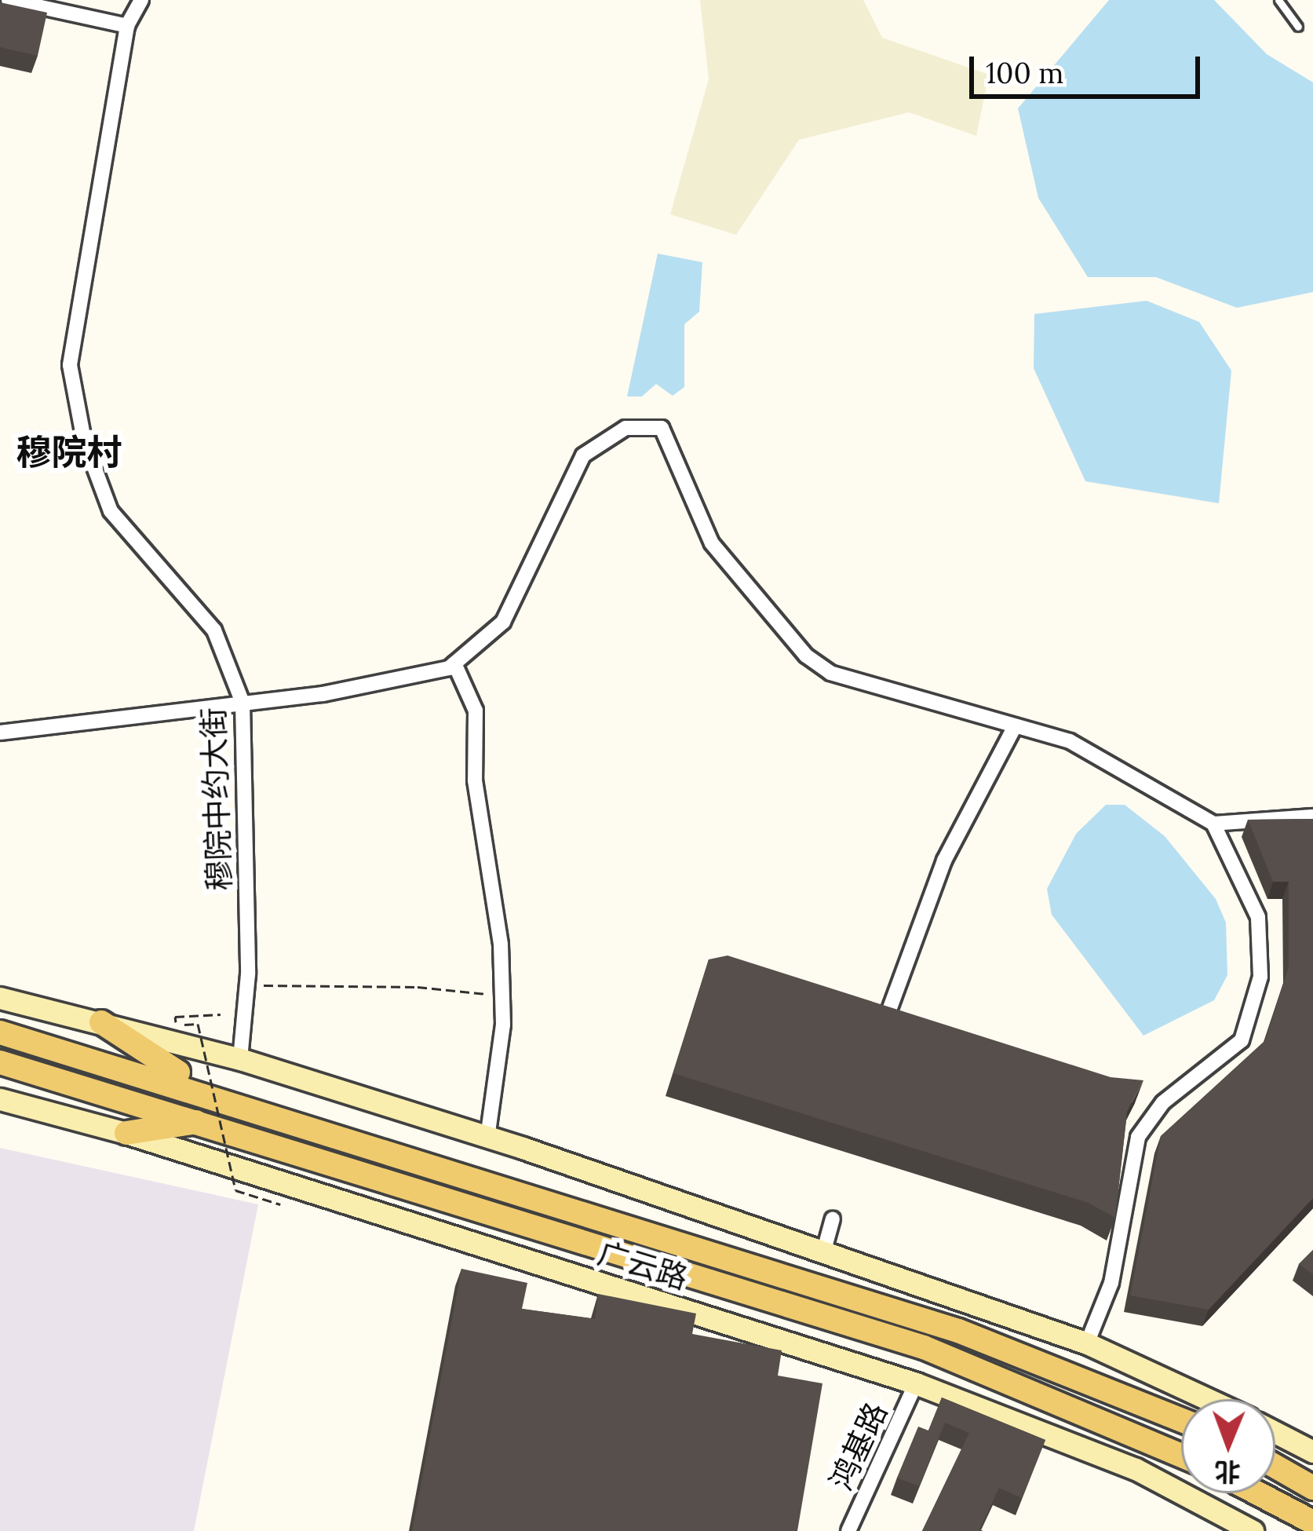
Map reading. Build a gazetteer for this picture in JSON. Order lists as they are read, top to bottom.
{
  "streets": {
    "main road": ["广云路"],
    "street": ["穆院中约大街", "鸿基路"]
  },
  "crossings": [
    ["广云路", "鸿基路"]
  ],
  "districts": ["穆院村"],
  "scale_bar": "100 m",
  "north": "bottom"
}
